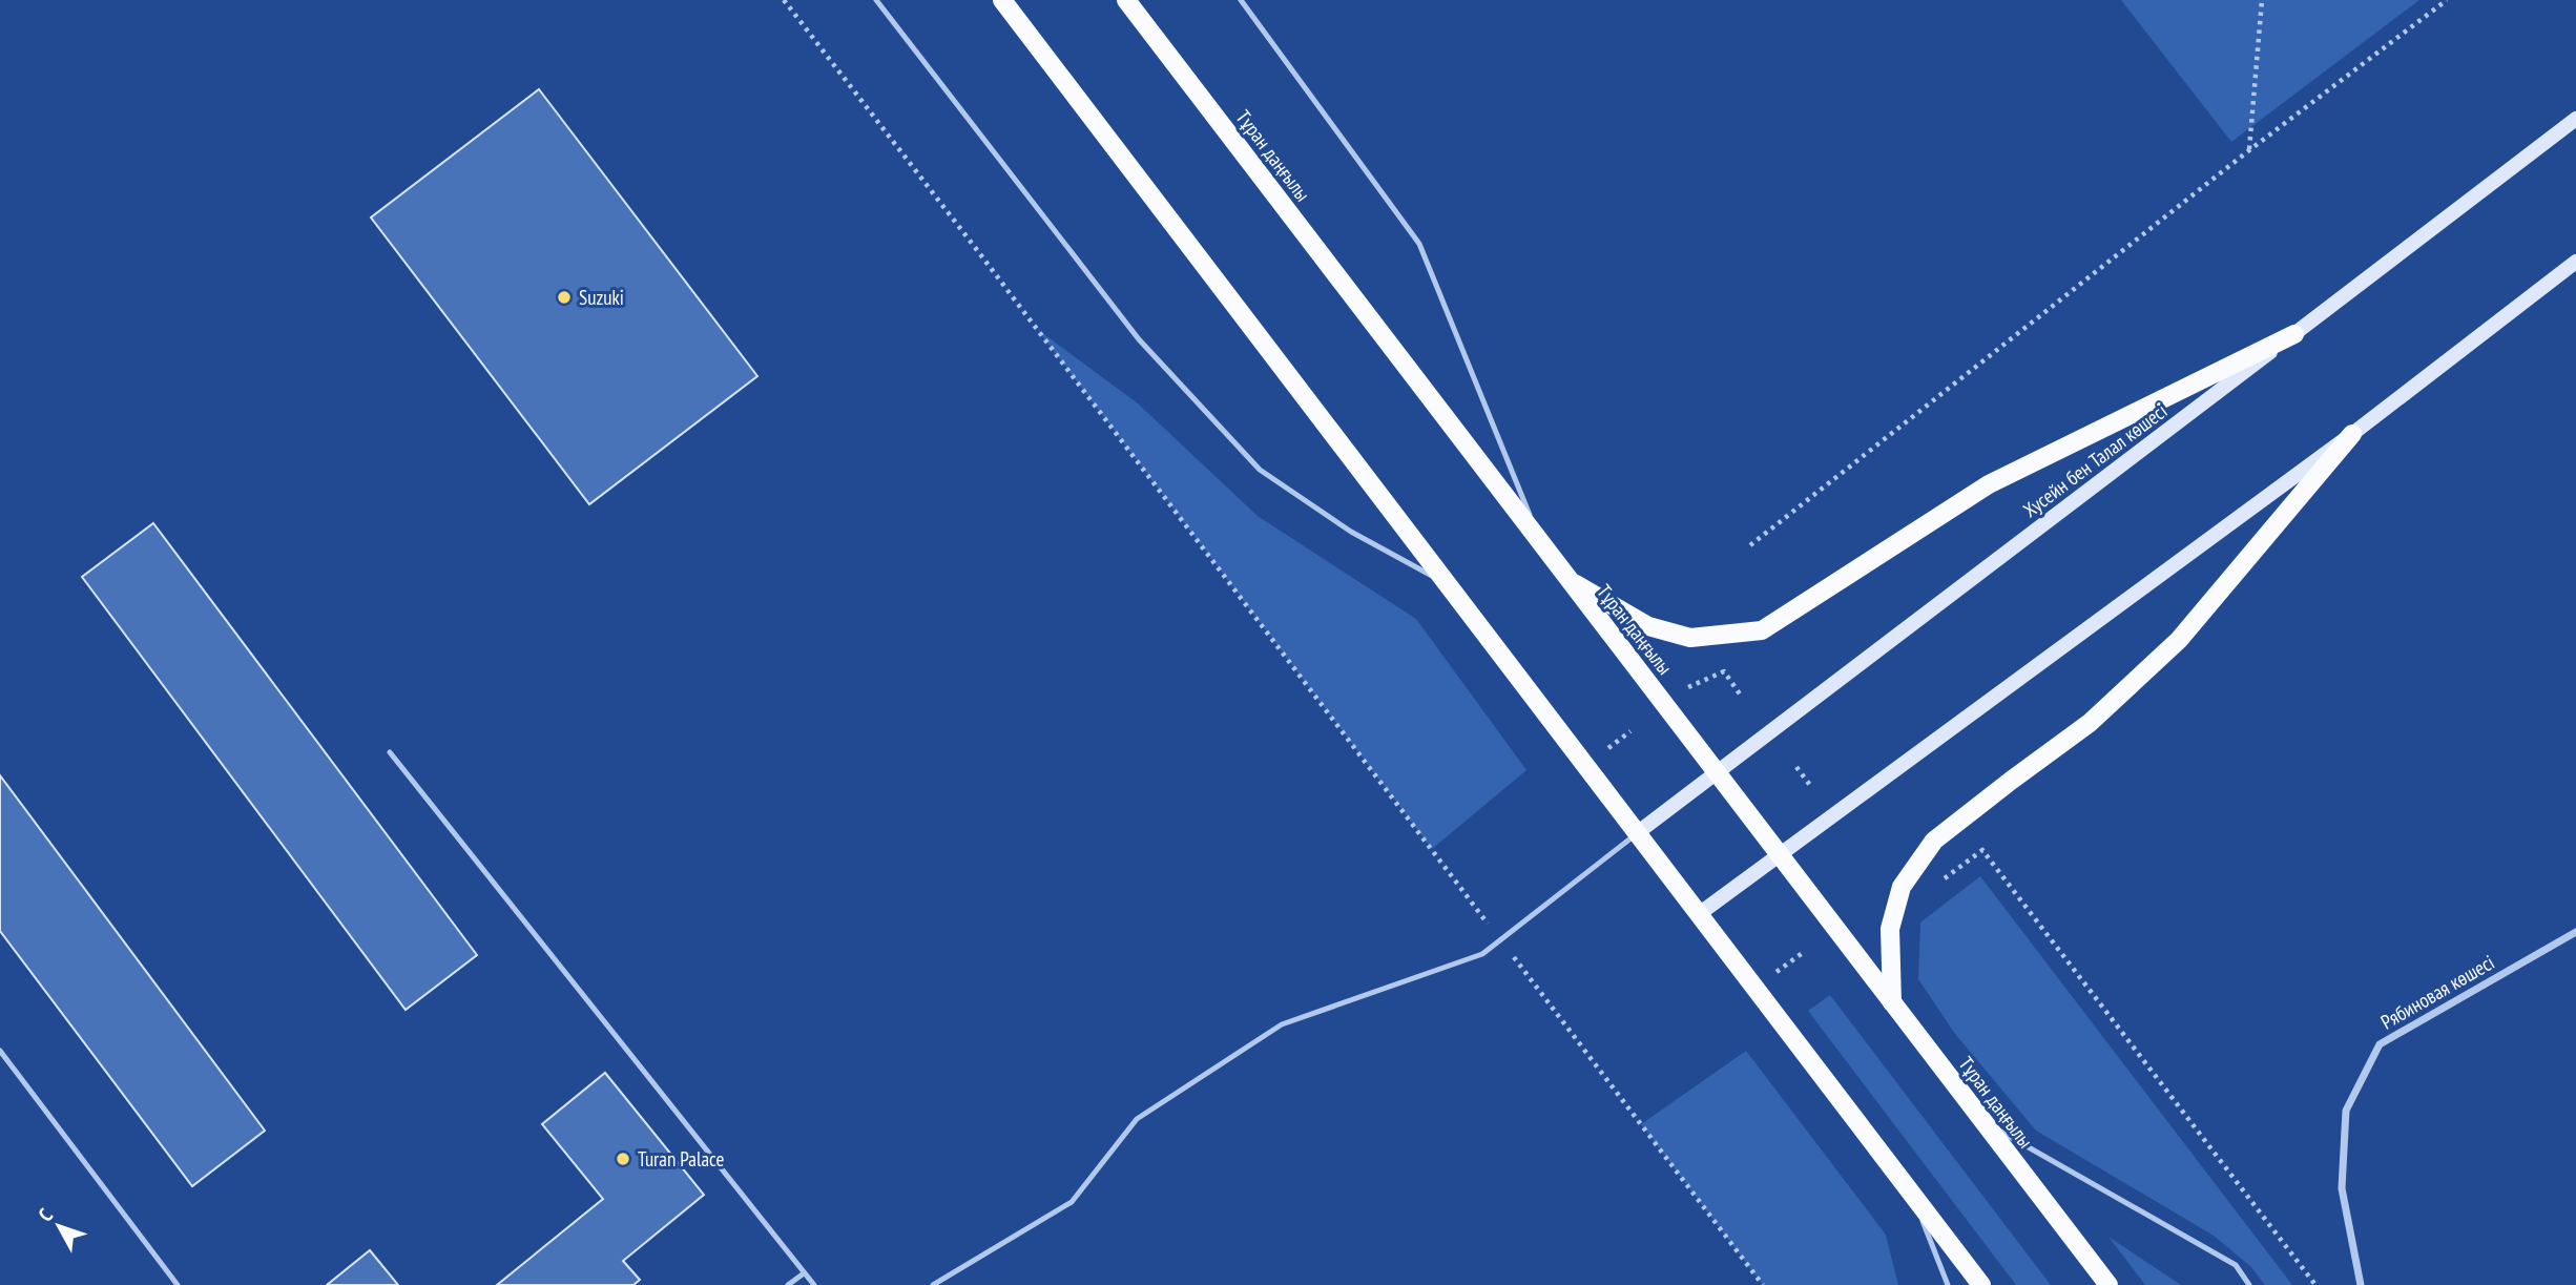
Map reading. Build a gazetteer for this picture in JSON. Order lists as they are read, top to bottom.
{
  "streets": {
    "main road": ["Тұран даңғылы"],
    "street": ["Хусейн бен Талал көшесі", "Рябиновая көшесі"]
  },
  "crossings": [
    ["Тұран даңғылы", "Хусейн бен Талал көшесі"]
  ],
  "places": ["Suzuki", "Turan Palace"],
  "north": "top left"
}
